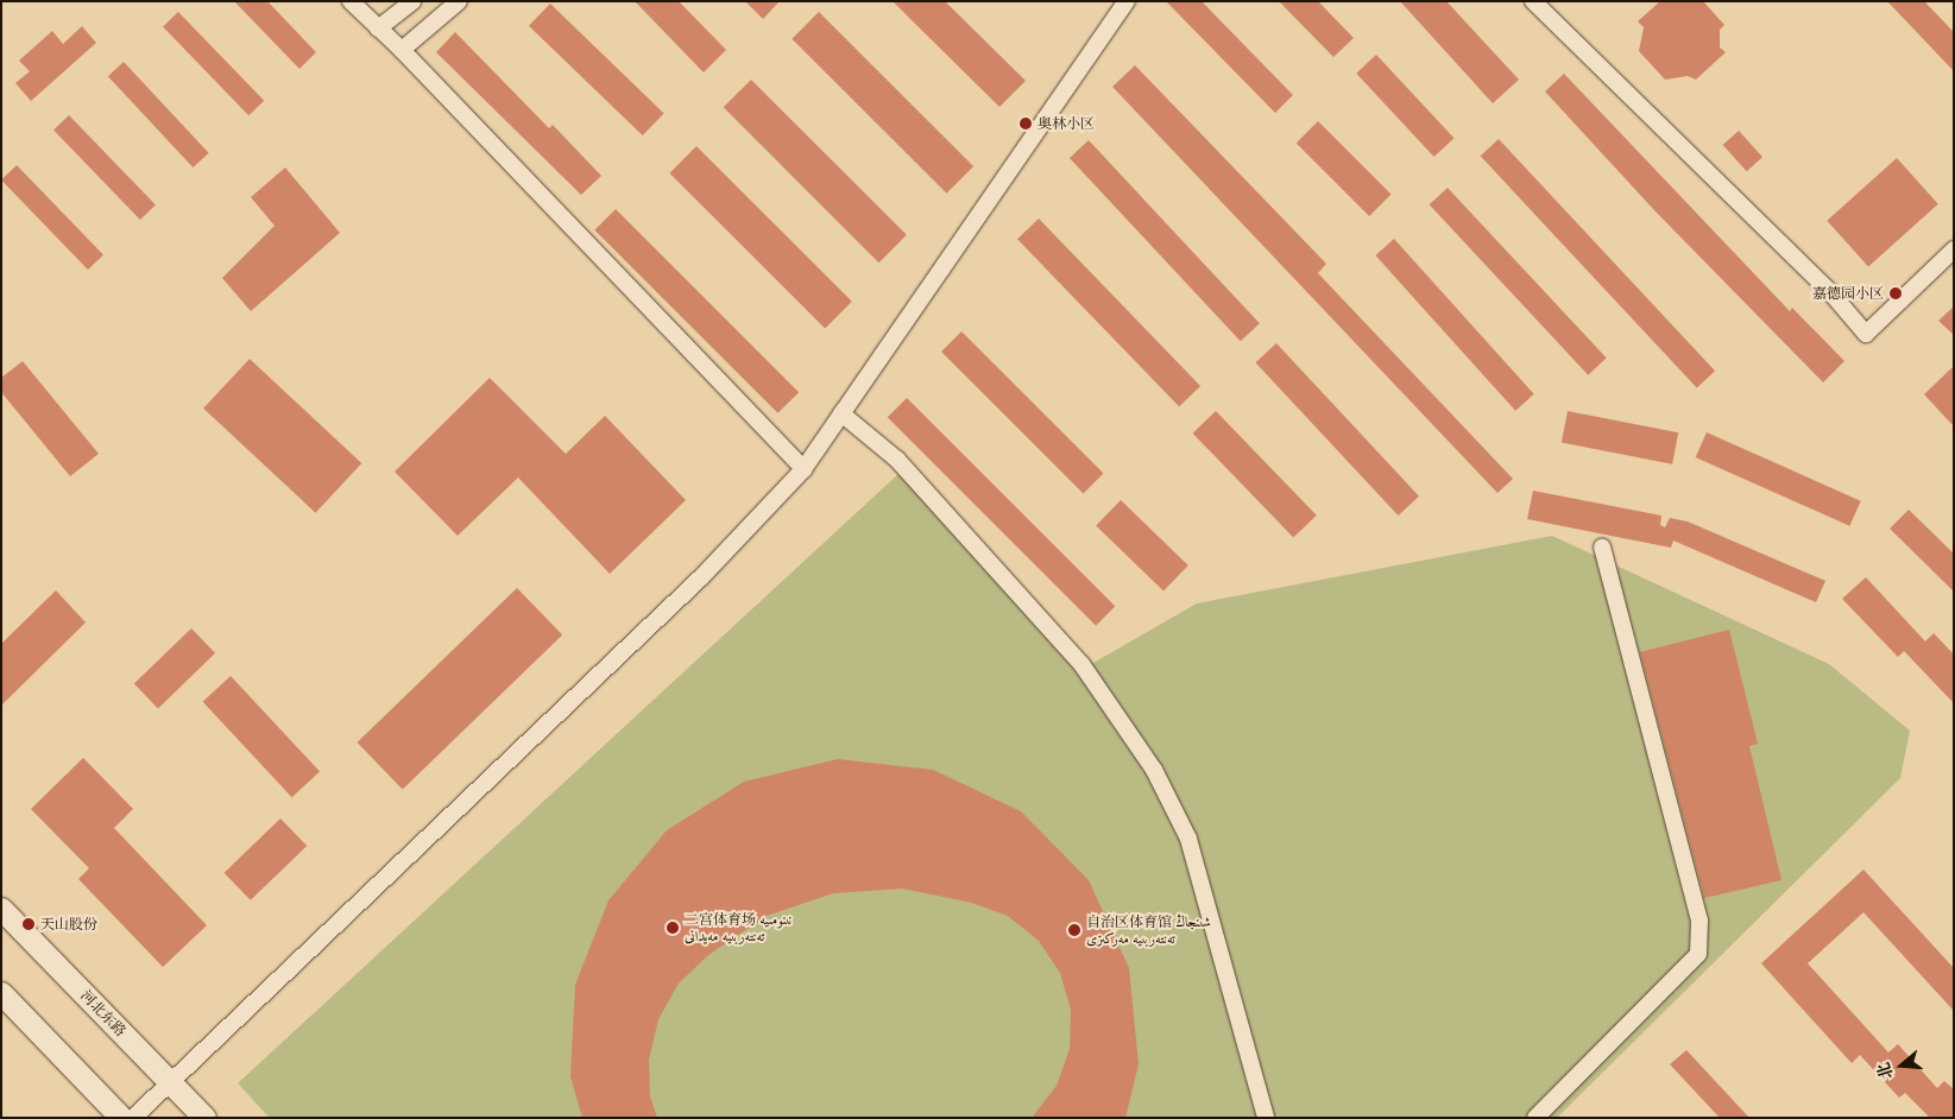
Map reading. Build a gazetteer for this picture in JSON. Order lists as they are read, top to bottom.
{
  "streets": {
    "main road": ["河北东路"]
  },
  "places": [
    "奥林小区",
    "嘉德园小区",
    "天山股份",
    "二宫体育场 نىنومىيە تەنتەربىيە مەيدانى",
    "自治区体育馆 شىنجاڭ تەنتەربىيە مەركىزى"
  ],
  "north": "left"
}
